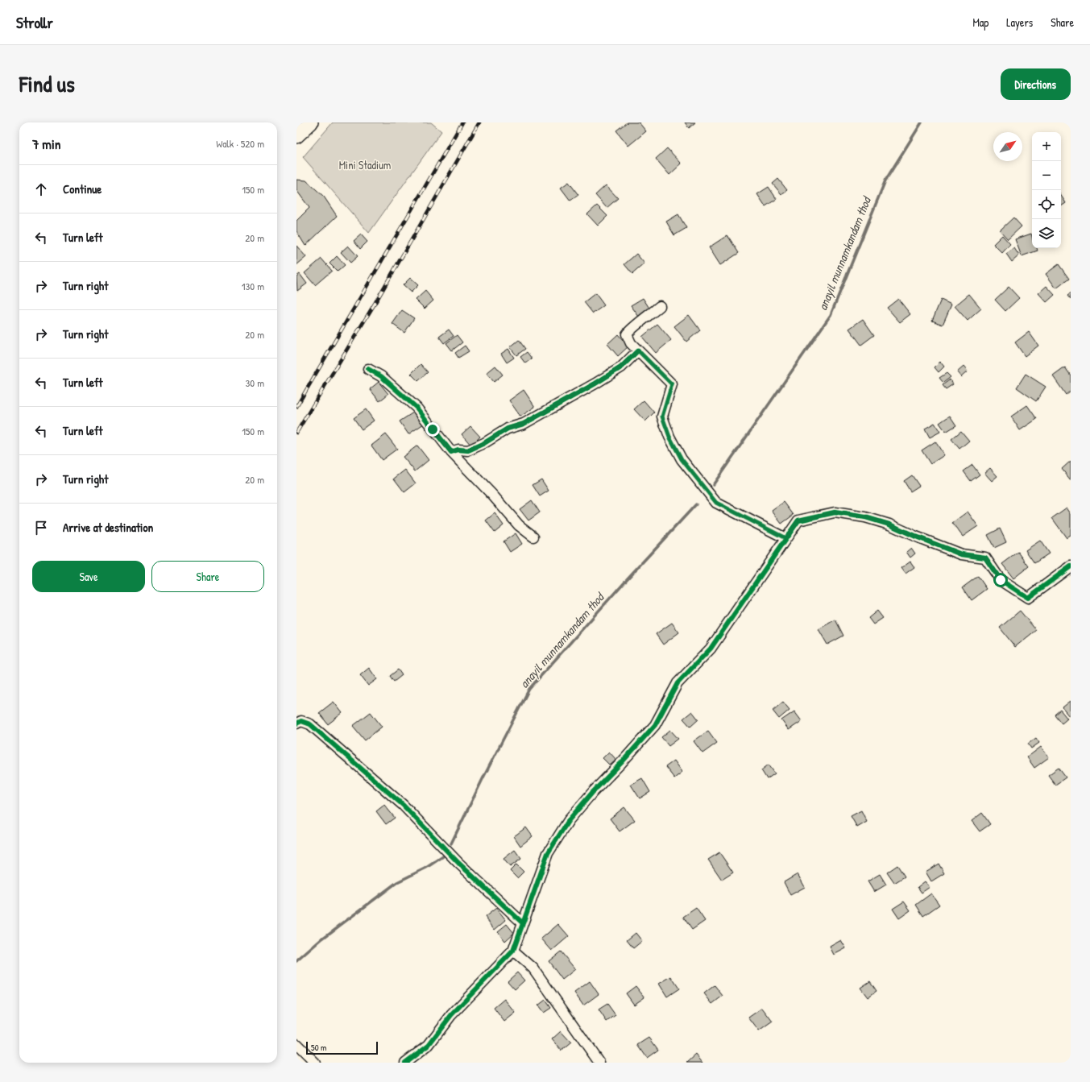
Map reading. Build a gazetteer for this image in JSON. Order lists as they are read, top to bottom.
{
  "water": ["anayil munnamkandam thod"],
  "parks": ["Mini Stadium"],
  "scale_bar": "50 m",
  "north": "top right",
  "page": {
    "header": "Strollr",
    "nav": ["Map", "Layers", "Share"],
    "title": "Find us",
    "buttons": [
      "Directions",
      ["Save", "Share"]
    ],
    "heading": ["7 min", "Walk · 520 m"],
    "map_buttons": ["+", "−"],
    "list": [
      ["Continue", "150 m"],
      ["Turn left", "20 m"],
      ["Turn right", "130 m"],
      ["Turn right", "20 m"],
      ["Turn left", "30 m"],
      ["Turn left", "150 m"],
      ["Turn right", "20 m"],
      "Arrive at destination"
    ],
    "scale": "50 m"
  }
}
